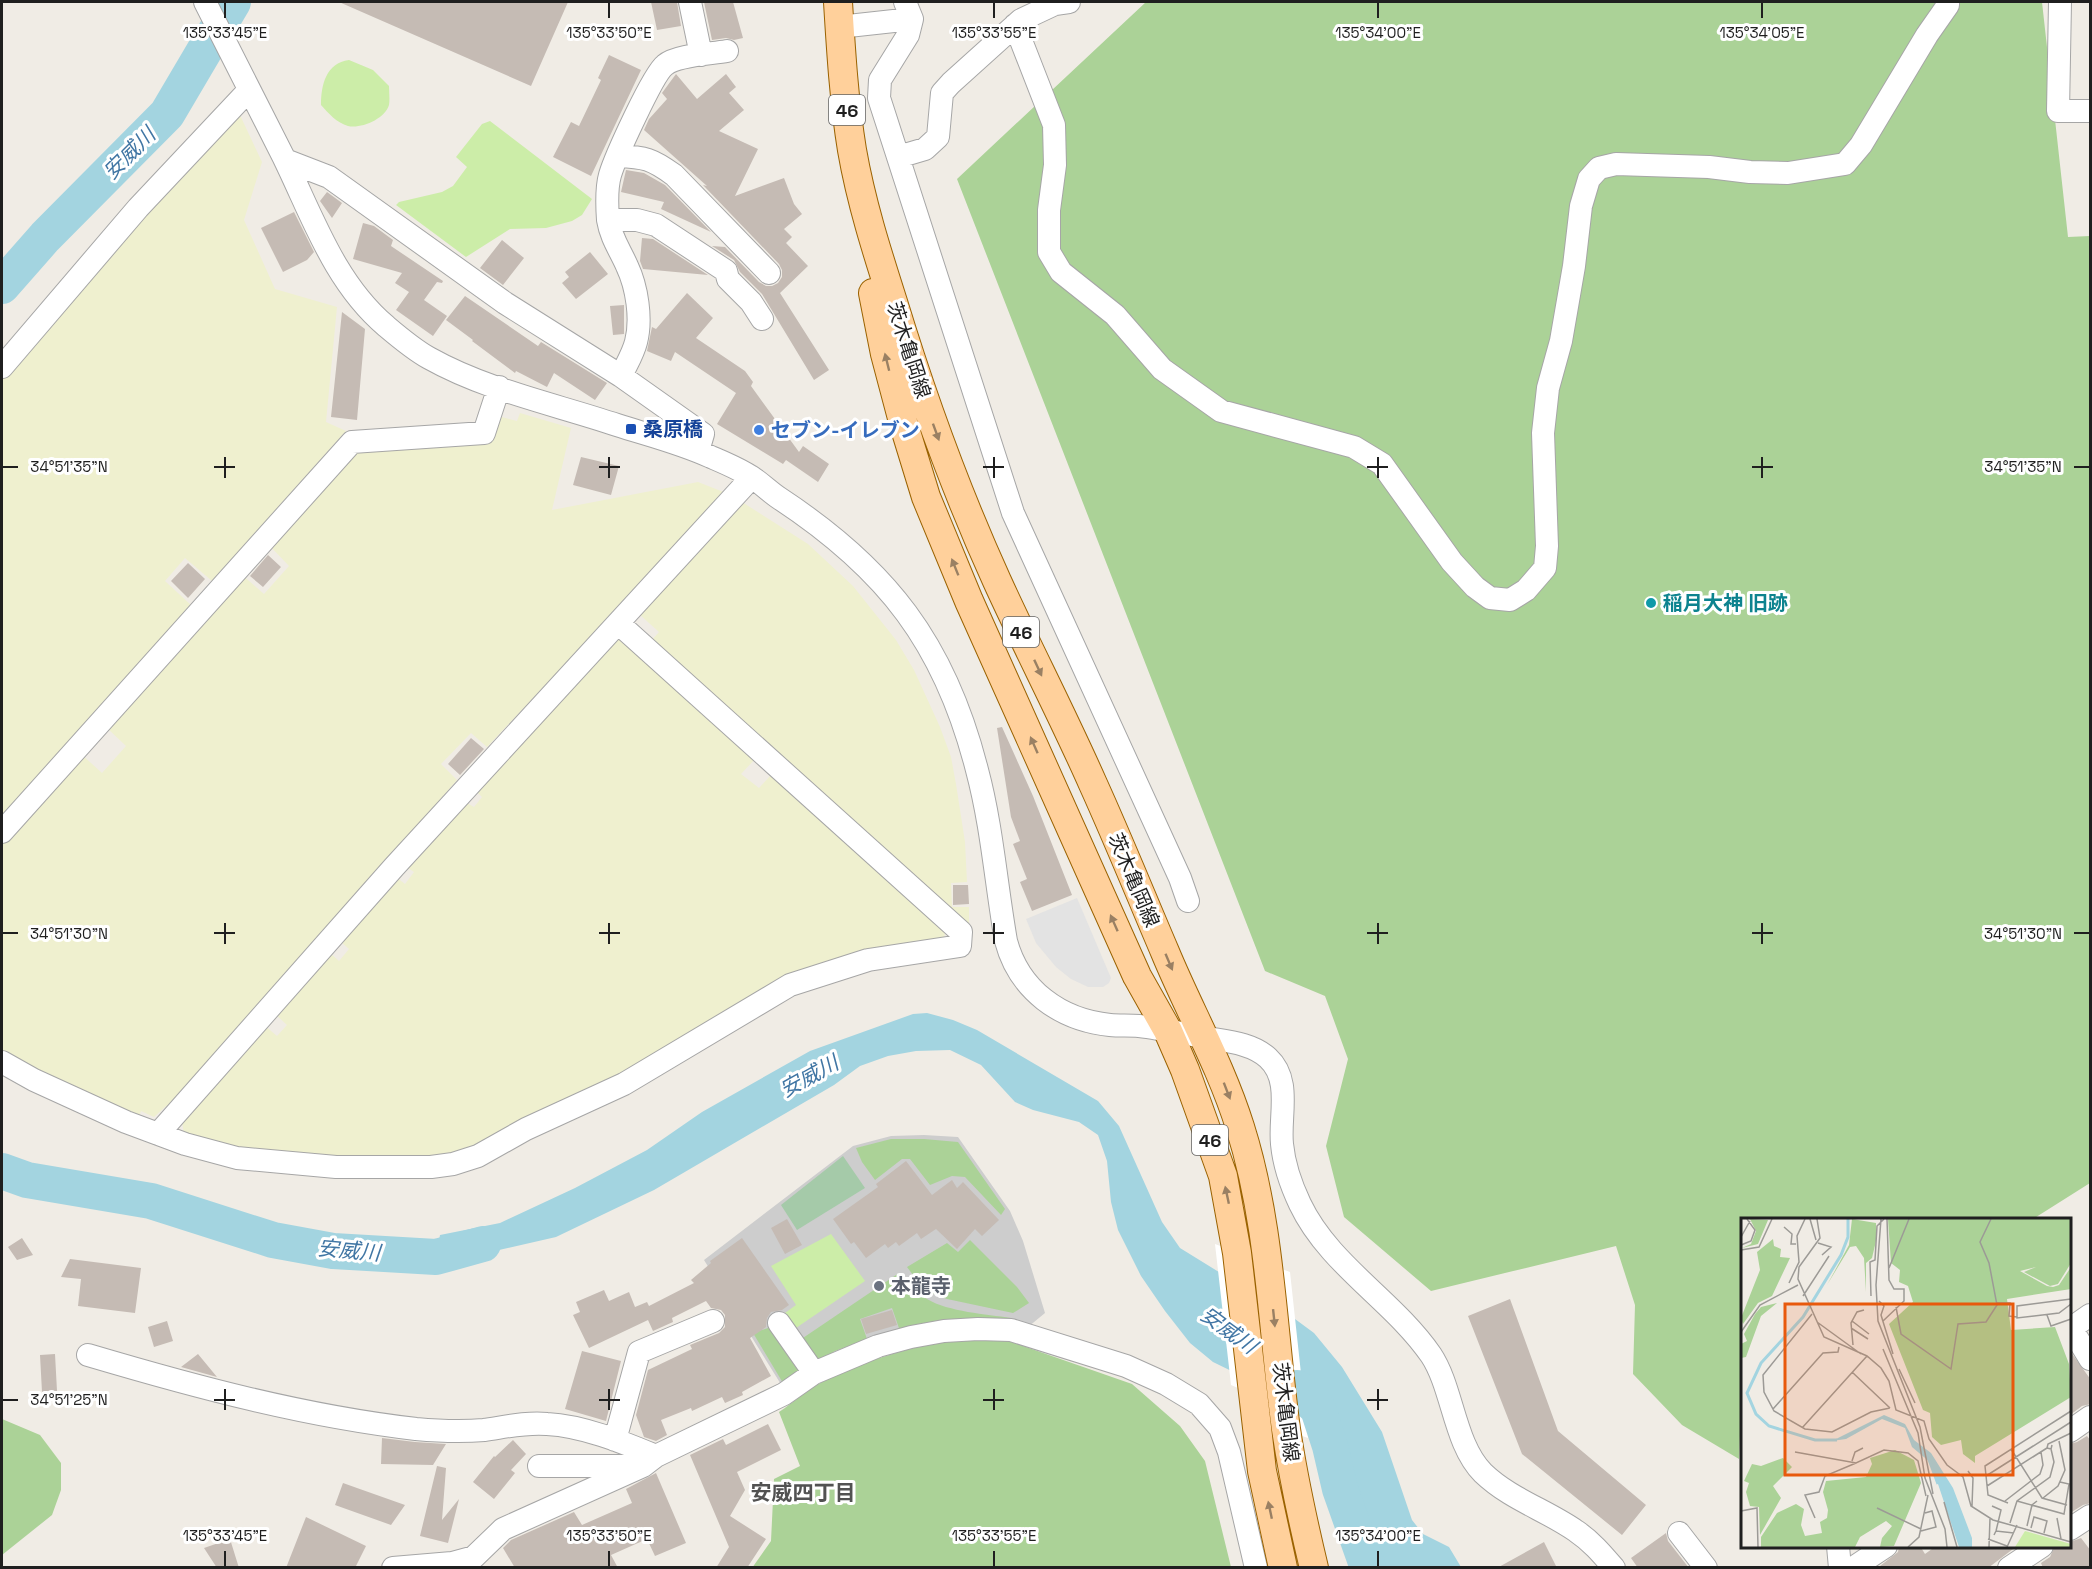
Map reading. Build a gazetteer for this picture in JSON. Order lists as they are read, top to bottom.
{
  "streets": {
    "main road": ["46", "茨木亀岡線"]
  },
  "districts": ["安威四丁目"],
  "water": ["安威川"],
  "places": {
    "transit": ["桑原橋"],
    "other": ["セブン-イレブン", "稲月大神 旧跡", "本龍寺"]
  },
  "coordinates": [
    "135°33'45\"E",
    "135°33'50\"E",
    "135°33'55\"E",
    "135°34'00\"E",
    "135°34'05\"E",
    "34°51'35\"N",
    "34°51'30\"N",
    "34°51'25\"N"
  ]
}
